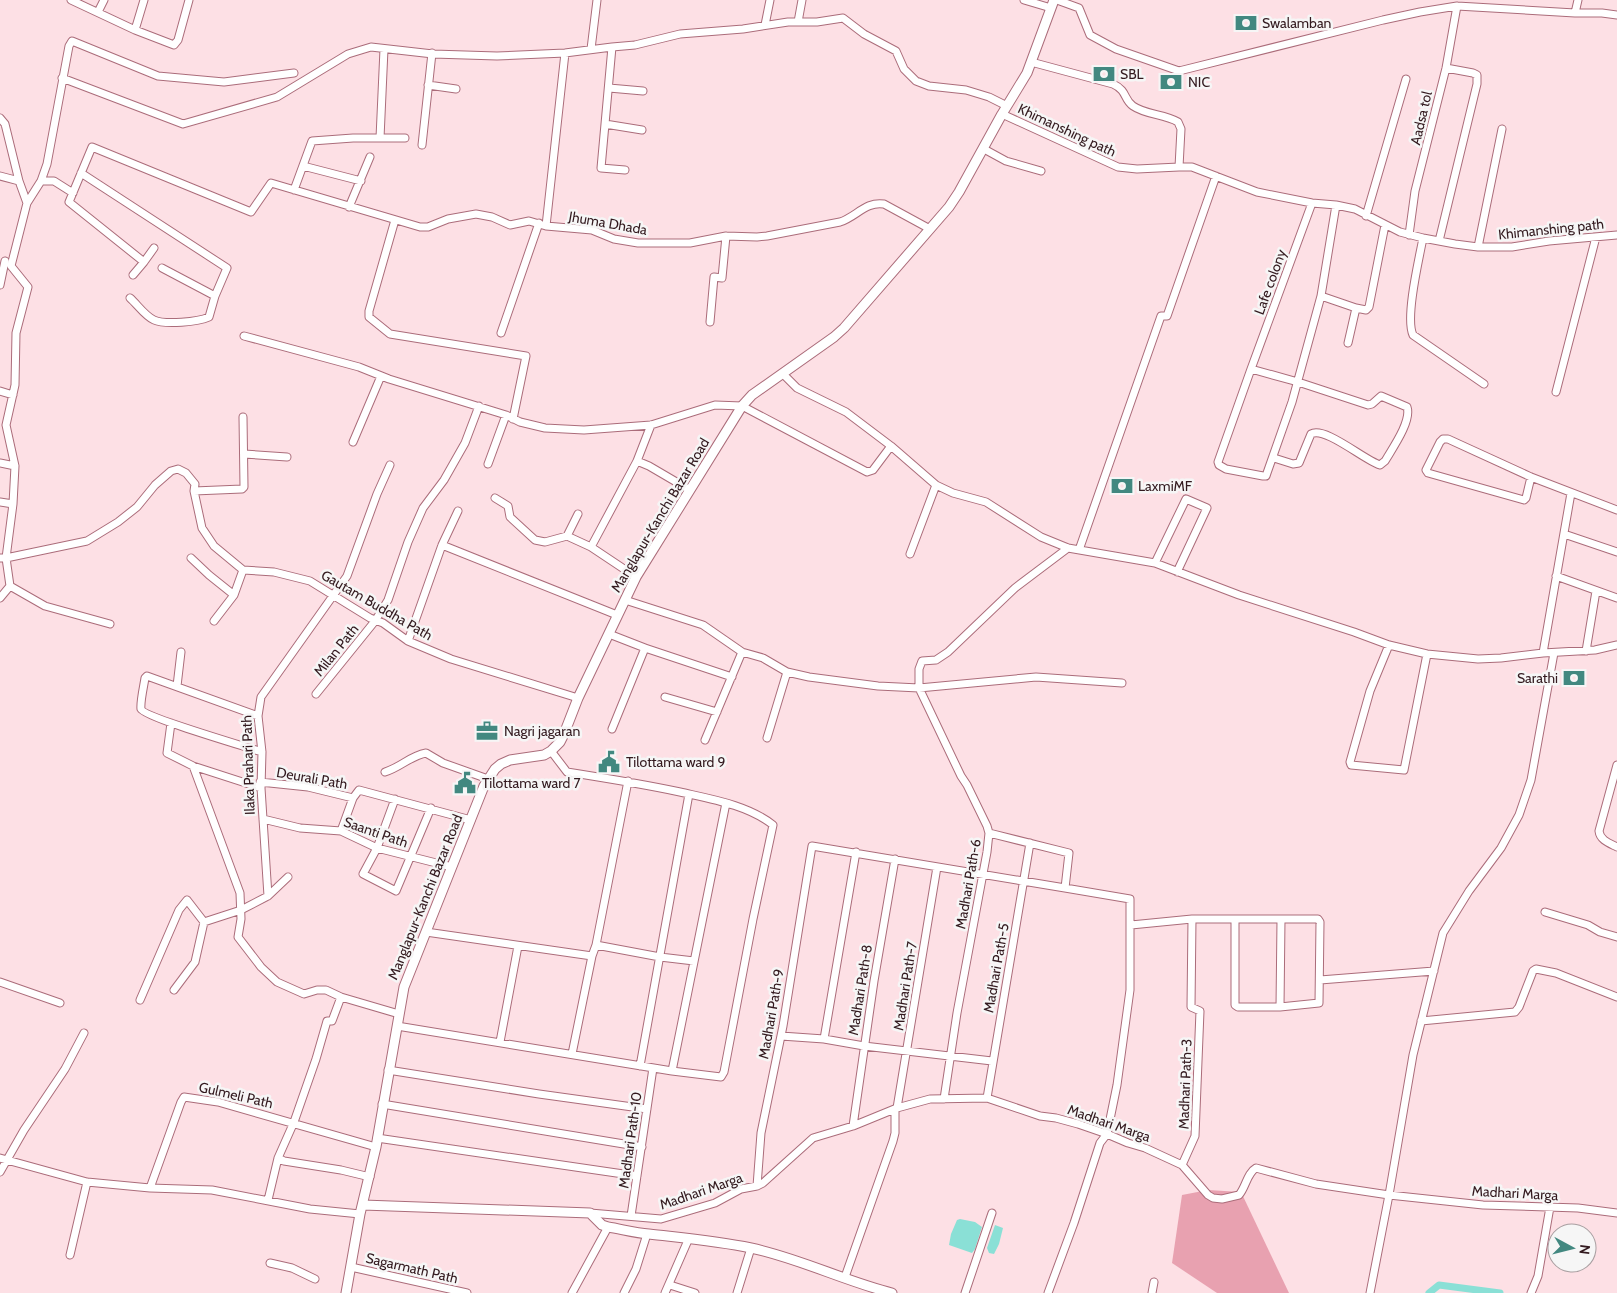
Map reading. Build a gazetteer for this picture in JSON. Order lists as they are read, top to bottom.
{
  "streets": {
    "street": [
      "Aadsa tol",
      "Khimanshing path",
      "Jhuma Dhada",
      "Lafe colony",
      "Manglapur-Kanchi Bazar Road",
      "Gautam Buddha Path",
      "Milan Path",
      "Ilaka Prahari Path",
      "Deurali Path",
      "Saanti Path",
      "Madhari Path-6",
      "Madhari Path-5",
      "Madhari Path-7",
      "Madhari Path-8",
      "Madhari Path-9",
      "Madhari Path-3",
      "Gulmeli Path",
      "Madhari Marga",
      "Madhari Path-10",
      "Sagarmath Path"
    ]
  },
  "crossings": [
    ["Aadsa tol", "Khimanshing path"],
    ["Khimanshing path", "Lafe colony"],
    ["Khimanshing path", "Manglapur-Kanchi Bazar Road"],
    ["Jhuma Dhada", "Manglapur-Kanchi Bazar Road"],
    ["Manglapur-Kanchi Bazar Road", "Gautam Buddha Path"],
    ["Manglapur-Kanchi Bazar Road", "Deurali Path"],
    ["Manglapur-Kanchi Bazar Road", "Saanti Path"],
    ["Manglapur-Kanchi Bazar Road", "Gulmeli Path"],
    ["Manglapur-Kanchi Bazar Road", "Sagarmath Path"],
    ["Gautam Buddha Path", "Milan Path"],
    ["Gautam Buddha Path", "Ilaka Prahari Path"],
    ["Ilaka Prahari Path", "Deurali Path"],
    ["Ilaka Prahari Path", "Saanti Path"],
    ["Madhari Path-6", "Madhari Marga"],
    ["Madhari Path-5", "Madhari Marga"],
    ["Madhari Path-7", "Madhari Marga"],
    ["Madhari Path-8", "Madhari Marga"],
    ["Madhari Path-9", "Madhari Marga"],
    ["Madhari Path-3", "Madhari Marga"],
    ["Gulmeli Path", "Madhari Path-10"],
    ["Madhari Marga", "Madhari Path-10"]
  ],
  "places": {
    "bank": [
      "Swalamban",
      "SBL",
      "NIC",
      "LaxmiMF",
      "Sarathi"
    ],
    "office": ["Nagri jagaran"],
    "public building": ["Tilottama ward 9", "Tilottama ward 7"]
  },
  "north": "right"
}
